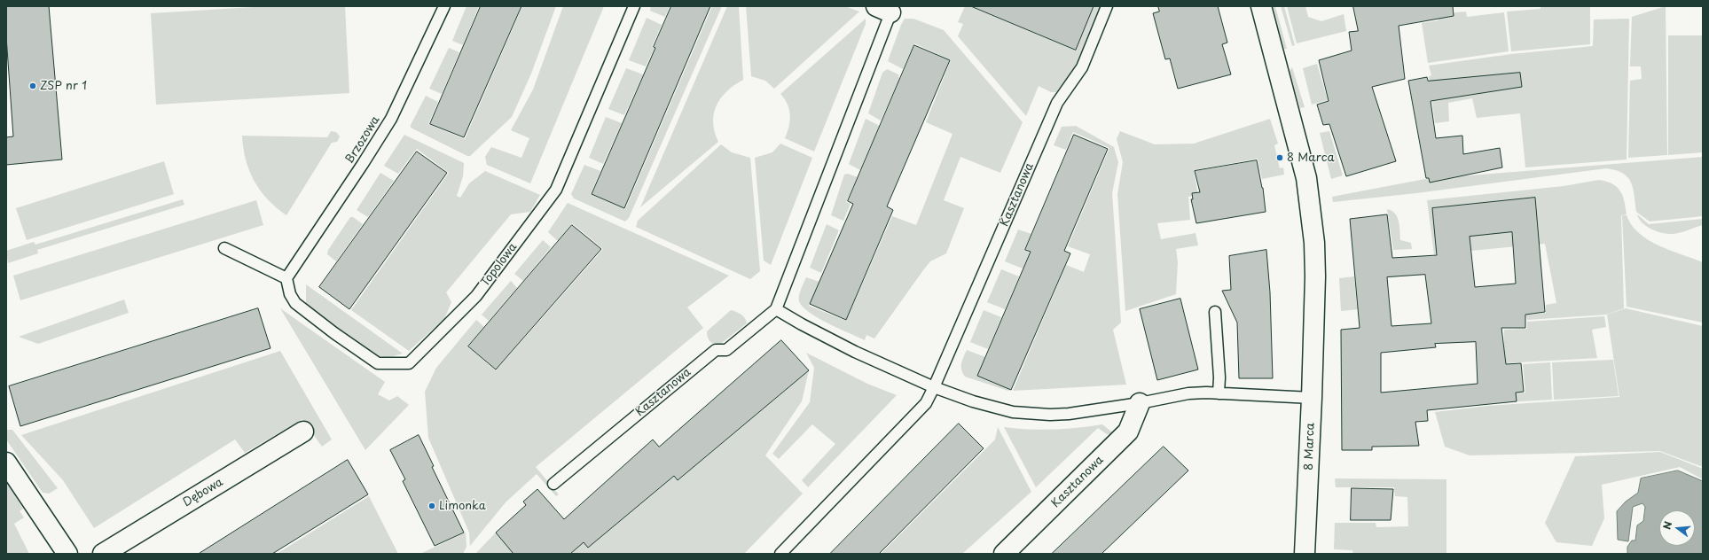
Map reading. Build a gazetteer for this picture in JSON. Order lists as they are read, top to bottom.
{
  "streets": {
    "street": ["Kasztanowa", "8 Marca", "Dębowa"],
    "lane": ["Brzozowa", "Topolowa"]
  },
  "crossings": [
    ["Brzozowa", "Topolowa"]
  ],
  "places": ["ZSP nr 1", "8 Marca", "Limonka"],
  "north": "left"
}
